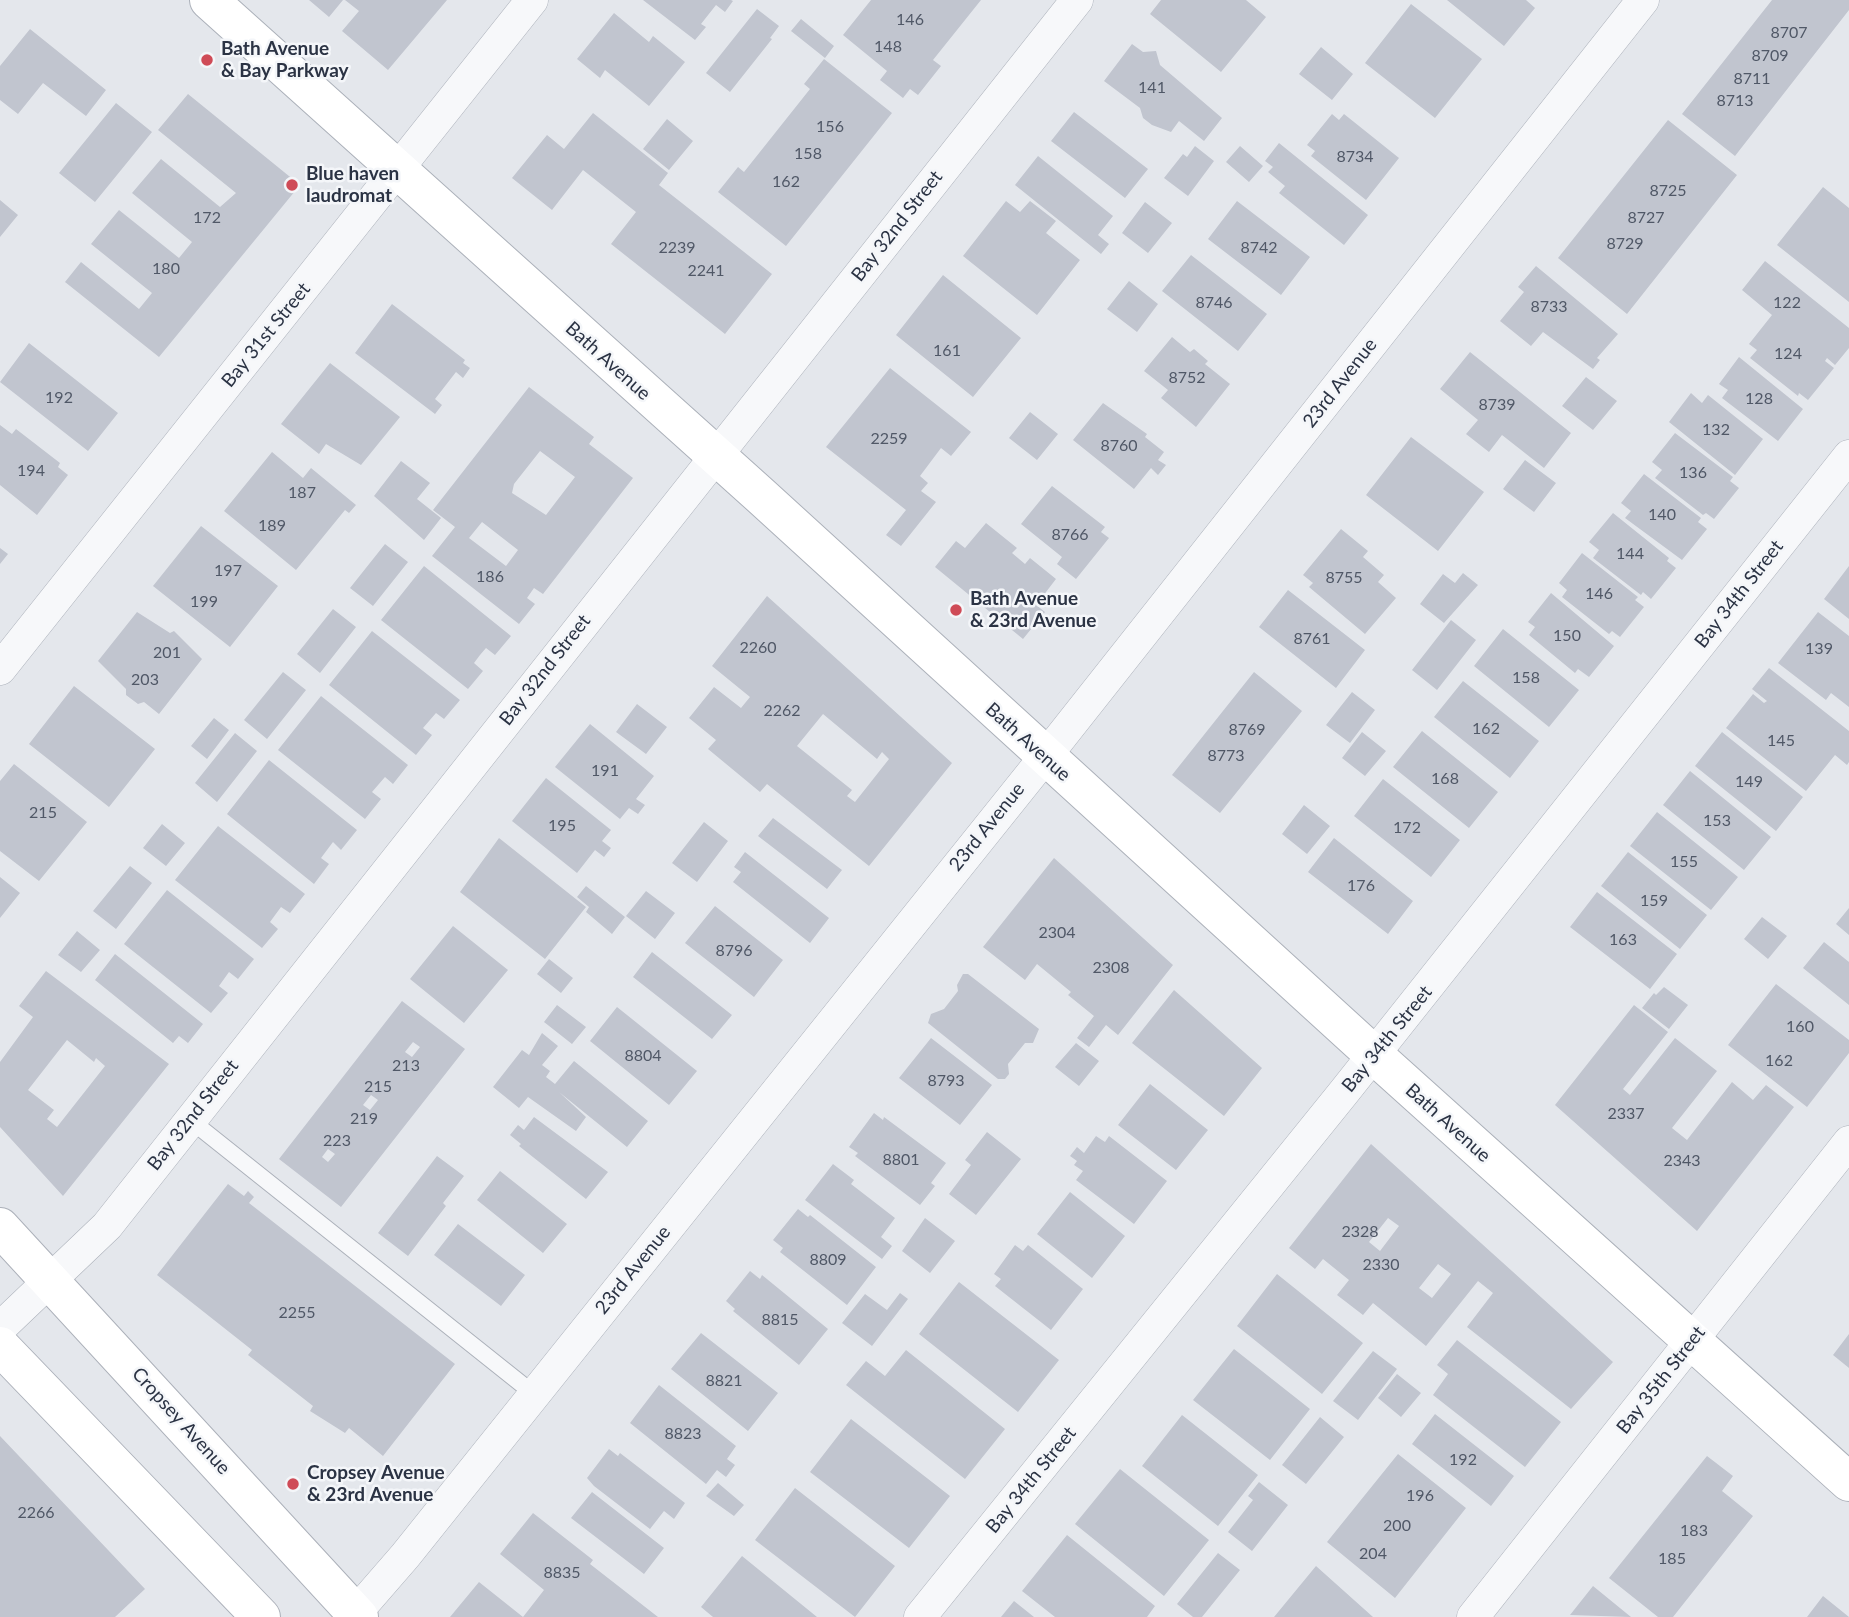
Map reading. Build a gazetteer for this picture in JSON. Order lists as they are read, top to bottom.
{
  "streets": {
    "street": [
      "Bay 32nd Street",
      "Bay 31st Street",
      "Bath Avenue",
      "23rd Avenue",
      "Bay 34th Street",
      "Bay 35th Street",
      "Cropsey Avenue"
    ]
  },
  "crossings": [
    ["Bay 32nd Street", "Bath Avenue"],
    ["Bay 32nd Street", "Cropsey Avenue"],
    ["Bay 31st Street", "Bath Avenue"],
    ["Bath Avenue", "23rd Avenue"],
    ["Bath Avenue", "Bay 34th Street"],
    ["Bath Avenue", "Bay 35th Street"],
    ["23rd Avenue", "Cropsey Avenue"]
  ],
  "places": [
    "Bath Avenue & Bay Parkway",
    "Blue haven laudromat",
    "Bath Avenue & 23rd Avenue",
    "Cropsey Avenue & 23rd Avenue"
  ],
  "house_numbers": [
    "146",
    "8707",
    "148",
    "8709",
    "8711",
    "141",
    "8713",
    "156",
    "158",
    "8734",
    "162",
    "8725",
    "172",
    "8727",
    "8729",
    "2239",
    "8742",
    "180",
    "2241",
    "8746",
    "122",
    "8733",
    "161",
    "124",
    "8752",
    "192",
    "128",
    "8739",
    "132",
    "2259",
    "8760",
    "194",
    "136",
    "187",
    "140",
    "189",
    "8766",
    "144",
    "197",
    "186",
    "8755",
    "146",
    "199",
    "150",
    "8761",
    "2260",
    "139",
    "201",
    "158",
    "203",
    "2262",
    "162",
    "8769",
    "145",
    "8773",
    "191",
    "168",
    "149",
    "215",
    "153",
    "195",
    "172",
    "155",
    "176",
    "159",
    "2304",
    "163",
    "8796",
    "2308",
    "160",
    "8804",
    "162",
    "213",
    "8793",
    "215",
    "2337",
    "219",
    "223",
    "8801",
    "2343",
    "2328",
    "8809",
    "2330",
    "2255",
    "8815",
    "8821",
    "8823",
    "192",
    "196",
    "2266",
    "200",
    "183",
    "204",
    "185",
    "8835"
  ]
}
